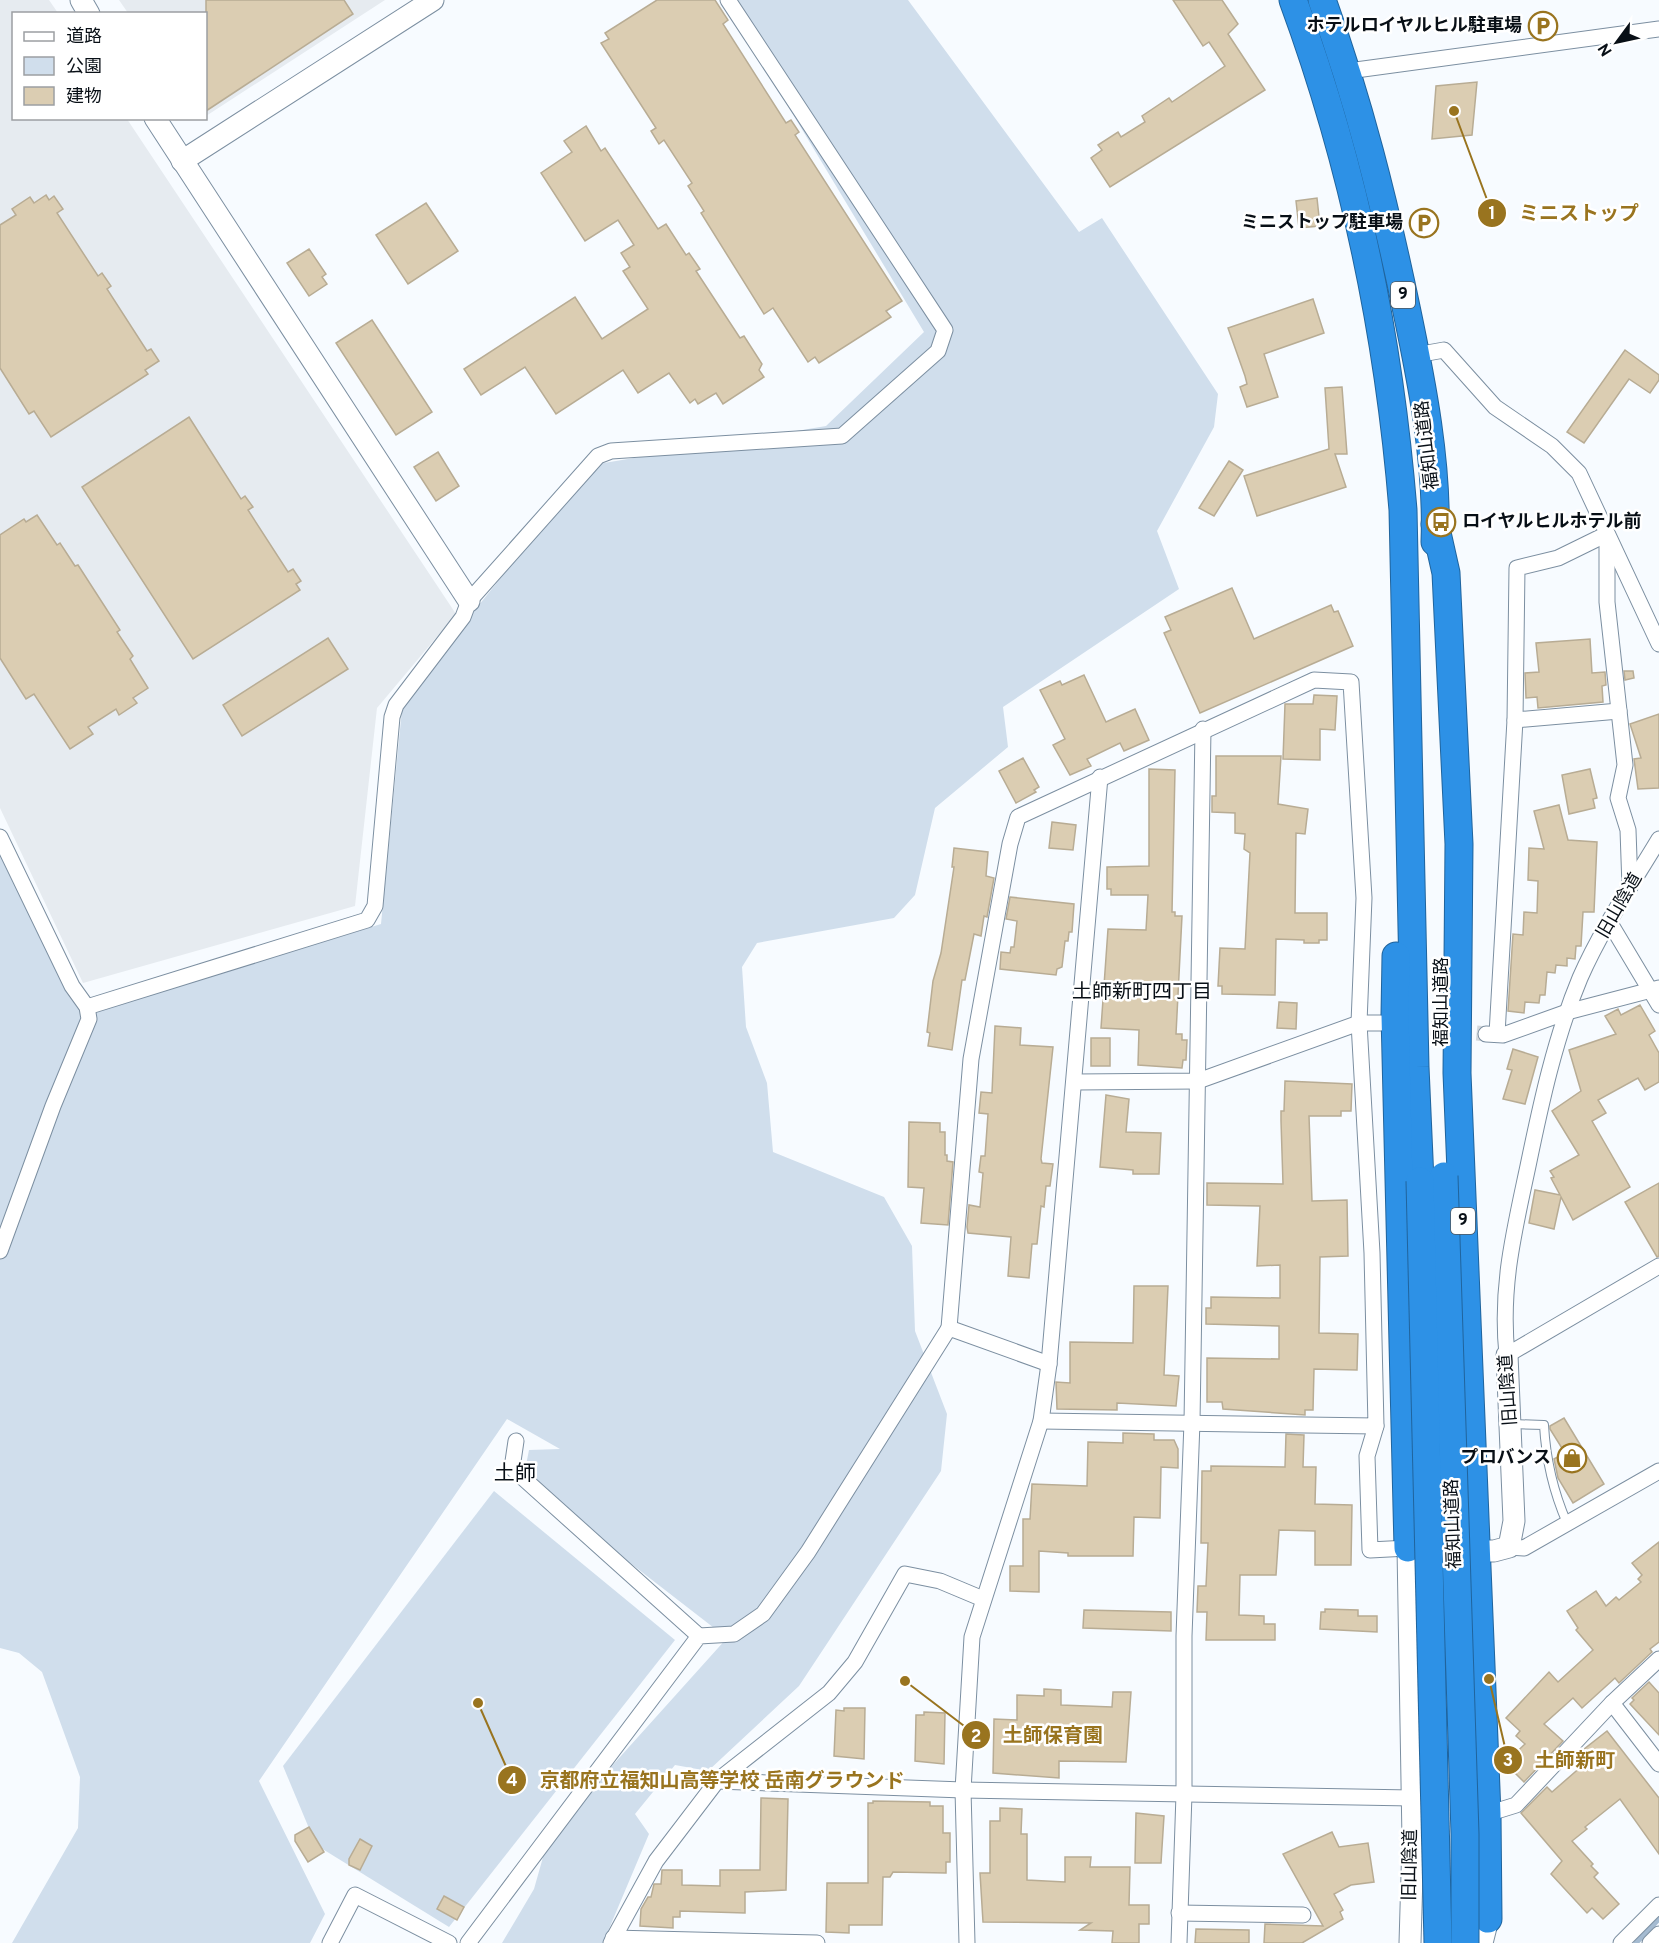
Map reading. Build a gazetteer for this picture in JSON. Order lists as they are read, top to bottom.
{
  "streets": {
    "highway": ["9", "福知山道路"],
    "street": ["旧山陰道"]
  },
  "crossings": [
    ["9", "福知山道路"],
    ["9", "旧山陰道"]
  ],
  "districts": ["土師新町四丁目", "土師"],
  "places": {
    "parking": ["ホテルロイヤルヒル駐車場", "ミニストップ駐車場"],
    "other": [
      "ミニストップ",
      "土師新町",
      "土師保育園",
      "京都府立福知山高等学校 岳南グラウンド"
    ],
    "bus stop": ["ロイヤルヒルホテル前"],
    "shop": ["プロバンス"]
  },
  "legend": ["道路", "公園", "建物"],
  "north": "bottom left"
}
